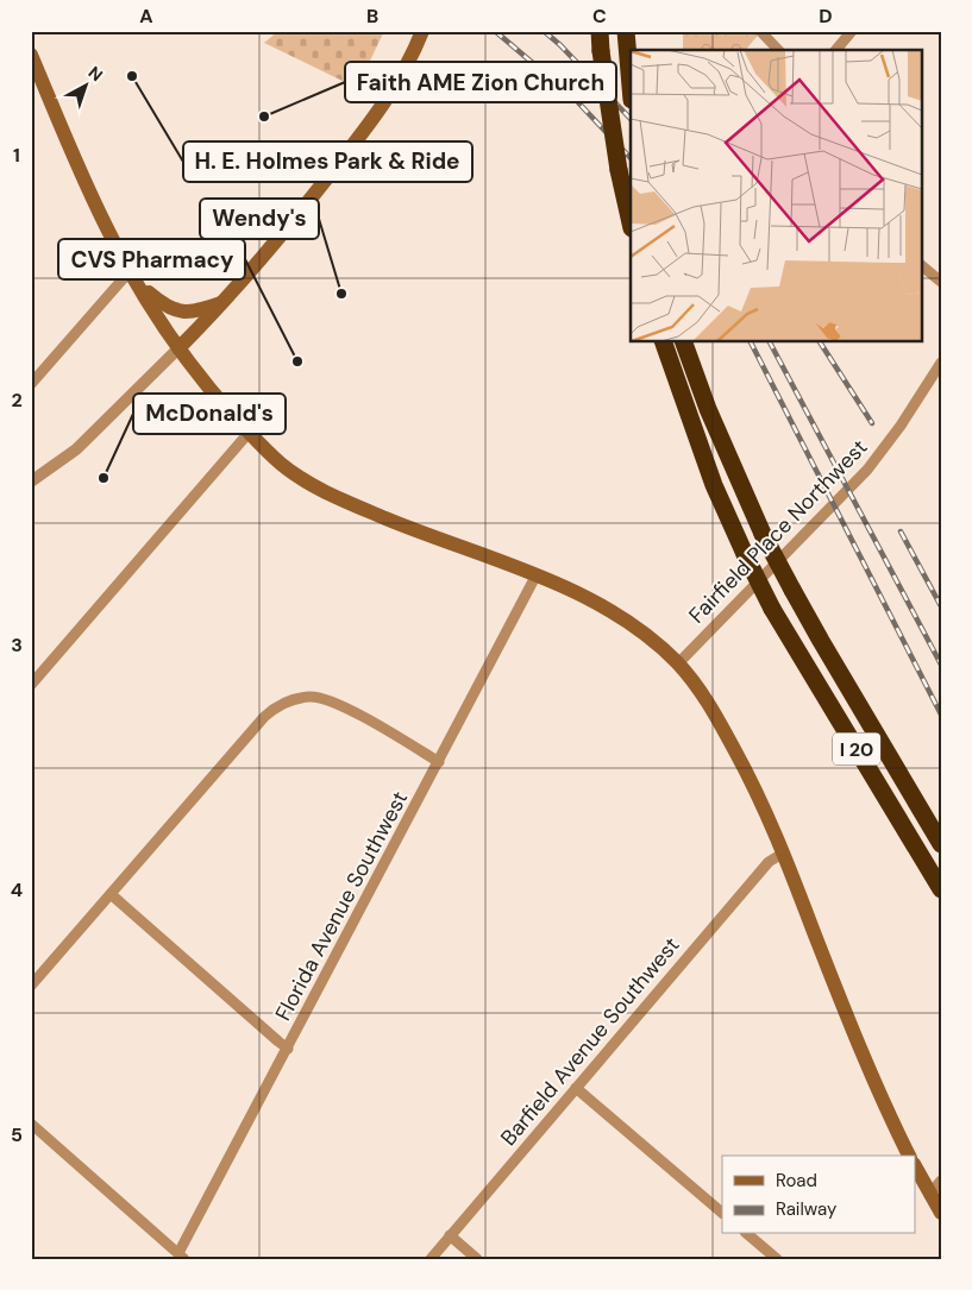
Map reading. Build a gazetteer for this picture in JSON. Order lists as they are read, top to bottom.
{
  "streets": {
    "highway": ["I 20"],
    "street": ["Fairfield Place Northwest", "Florida Avenue Southwest", "Barfield Avenue Southwest"]
  },
  "places": [
    "H. E. Holmes Park & Ride",
    "Faith AME Zion Church",
    "Wendy's",
    "CVS Pharmacy",
    "McDonald's"
  ],
  "legend": ["Road", "Railway"],
  "north": "top right",
  "grid": {
    "columns": [
      "A",
      "B",
      "C",
      "D"
    ],
    "rows": [
      "1",
      "2",
      "3",
      "4",
      "5"
    ]
  }
}
